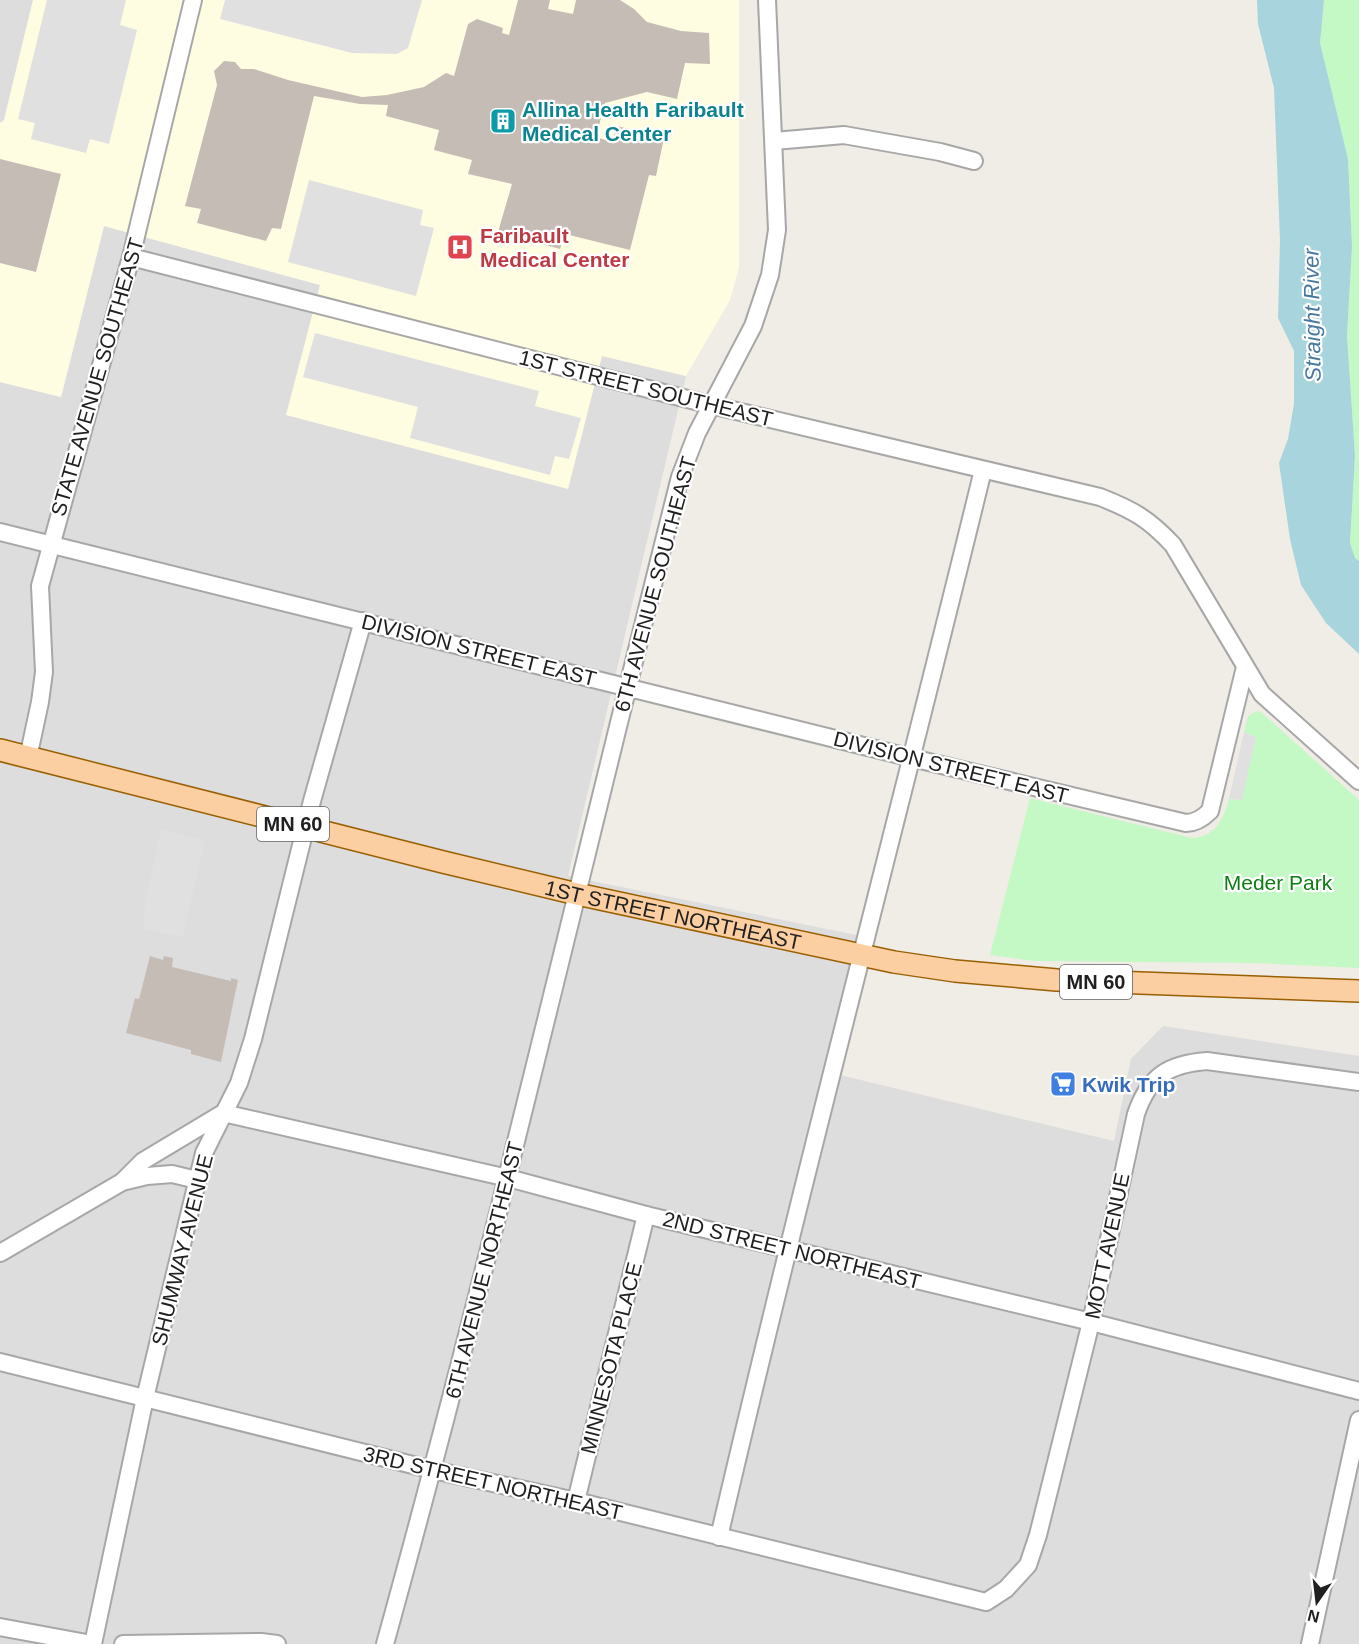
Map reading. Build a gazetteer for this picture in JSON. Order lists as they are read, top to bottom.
{
  "streets": {
    "main road": ["MN 60", "1ST STREET NORTHEAST"],
    "street": [
      "STATE AVENUE SOUTHEAST",
      "1ST STREET SOUTHEAST",
      "6TH AVENUE SOUTHEAST",
      "DIVISION STREET EAST",
      "MOTT AVENUE",
      "SHUMWAY AVENUE",
      "2ND STREET NORTHEAST",
      "6TH AVENUE NORTHEAST",
      "MINNESOTA PLACE",
      "3RD STREET NORTHEAST"
    ]
  },
  "crossings": [
    ["STATE AVENUE SOUTHEAST", "1ST STREET SOUTHEAST"],
    ["STATE AVENUE SOUTHEAST", "DIVISION STREET EAST"],
    ["STATE AVENUE SOUTHEAST", "1ST STREET NORTHEAST"],
    ["1ST STREET SOUTHEAST", "6TH AVENUE SOUTHEAST"],
    ["1ST STREET SOUTHEAST", "DIVISION STREET EAST"],
    ["6TH AVENUE SOUTHEAST", "DIVISION STREET EAST"],
    ["6TH AVENUE SOUTHEAST", "1ST STREET NORTHEAST"],
    ["6TH AVENUE SOUTHEAST", "6TH AVENUE NORTHEAST"],
    ["DIVISION STREET EAST", "SHUMWAY AVENUE"],
    ["1ST STREET NORTHEAST", "SHUMWAY AVENUE"],
    ["1ST STREET NORTHEAST", "6TH AVENUE NORTHEAST"],
    ["MOTT AVENUE", "2ND STREET NORTHEAST"],
    ["MOTT AVENUE", "3RD STREET NORTHEAST"],
    ["SHUMWAY AVENUE", "2ND STREET NORTHEAST"],
    ["SHUMWAY AVENUE", "3RD STREET NORTHEAST"],
    ["2ND STREET NORTHEAST", "6TH AVENUE NORTHEAST"],
    ["2ND STREET NORTHEAST", "MINNESOTA PLACE"],
    ["6TH AVENUE NORTHEAST", "3RD STREET NORTHEAST"],
    ["MINNESOTA PLACE", "3RD STREET NORTHEAST"]
  ],
  "water": ["Straight River"],
  "parks": ["Meder Park"],
  "places": {
    "building": ["Allina Health Faribault Medical Center"],
    "hospital": ["Faribault Medical Center"],
    "supermarket": ["Kwik Trip"]
  },
  "north": "bottom"
}
